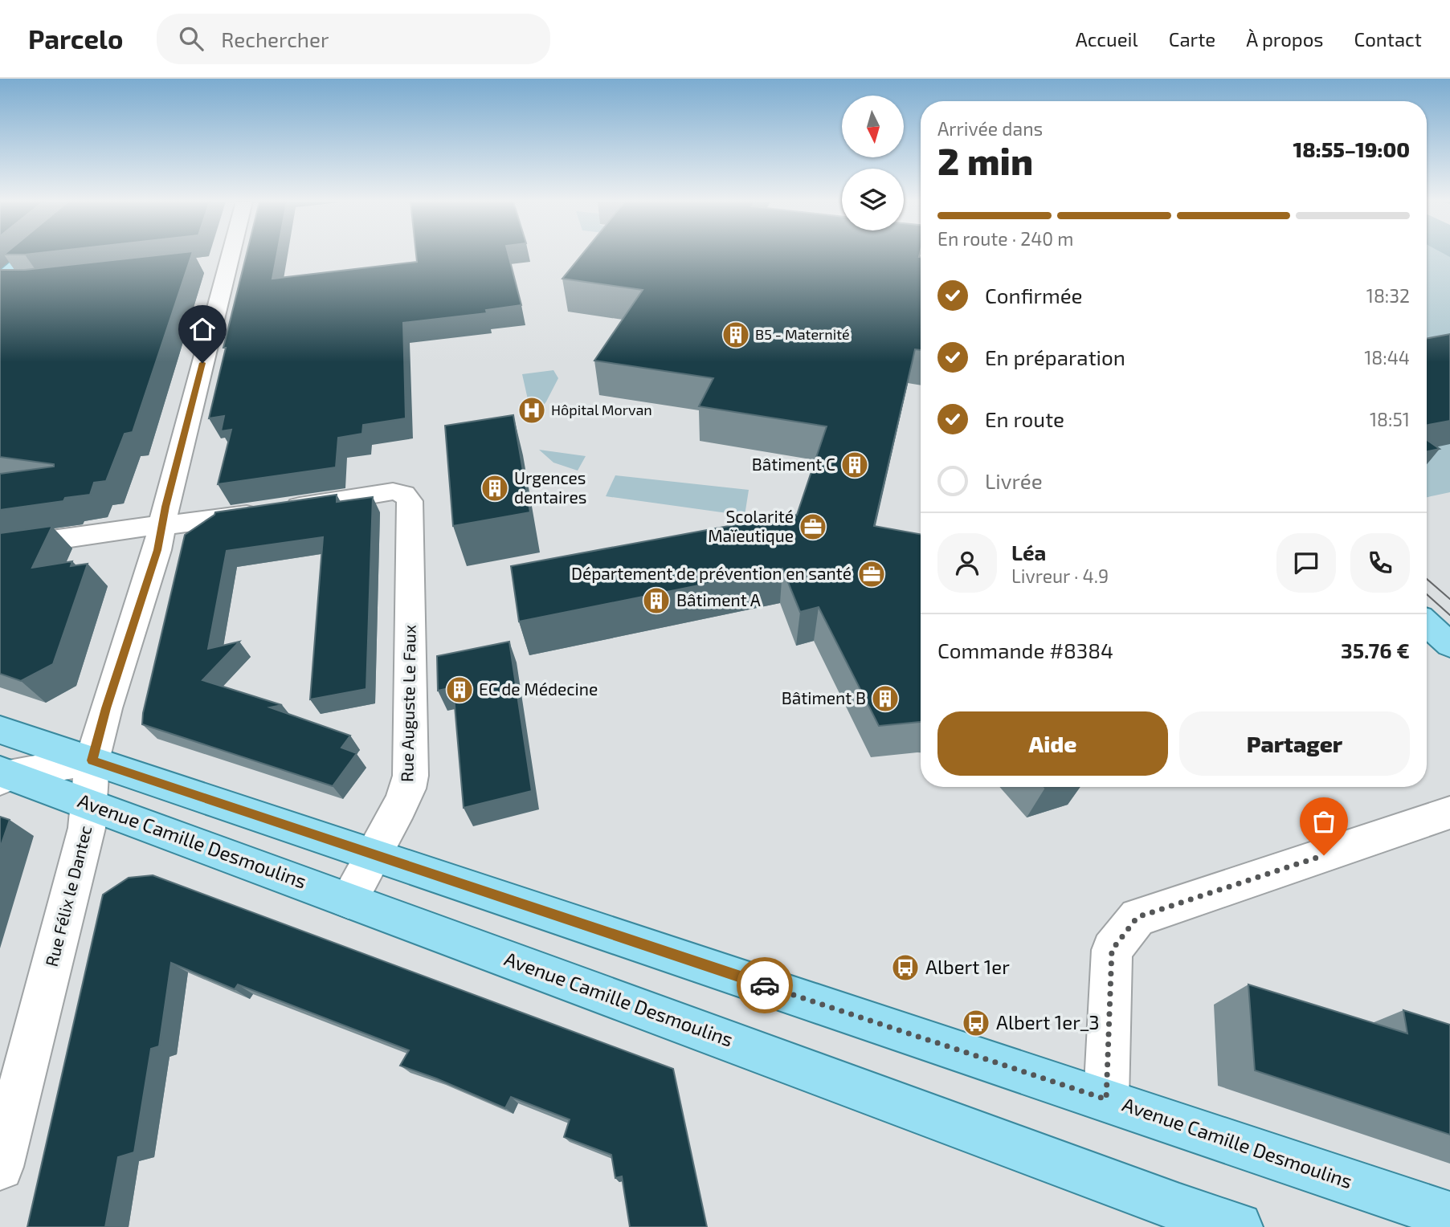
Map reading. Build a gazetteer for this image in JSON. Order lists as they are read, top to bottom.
{
  "streets": {
    "main road": ["Avenue Camille Desmoulins"],
    "street": ["Rue Auguste Le Faux", "Rue Félix le Dantec"]
  },
  "crossings": [
    ["Rue Auguste Le Faux", "Avenue Camille Desmoulins"],
    ["Rue Auguste Le Faux", "Rue Félix le Dantec"],
    ["Avenue Camille Desmoulins", "Rue Félix le Dantec"]
  ],
  "places": {
    "building": [
      "B5 - Maternité",
      "Bâtiment C",
      "Urgences dentaires",
      "Bâtiment A",
      "EC de Médecine",
      "Bâtiment B"
    ],
    "hospital": ["Hôpital Morvan"],
    "office": ["Scolarité Maïeutique", "Département de prévention en santé"],
    "bus stop": ["Albert 1er", "Albert 1er_3"]
  },
  "north": "bottom",
  "page": {
    "header": "Parcelo",
    "search": "Rechercher",
    "nav": [
      "Accueil",
      "Carte",
      "À propos",
      "Contact"
    ],
    "heading": ["2 min", "Arrivée dans", "18:55–19:00"],
    "panel": [
      "Léa",
      "Livreur · 4.9",
      "Commande #8384",
      "35.76 €"
    ],
    "bar": "En route · 240 m",
    "list": [
      ["Confirmée", "18:32"],
      ["En préparation", "18:44"],
      ["En route", "18:51"],
      "Livrée"
    ],
    "buttons": ["Aide", "Partager"]
  }
}
